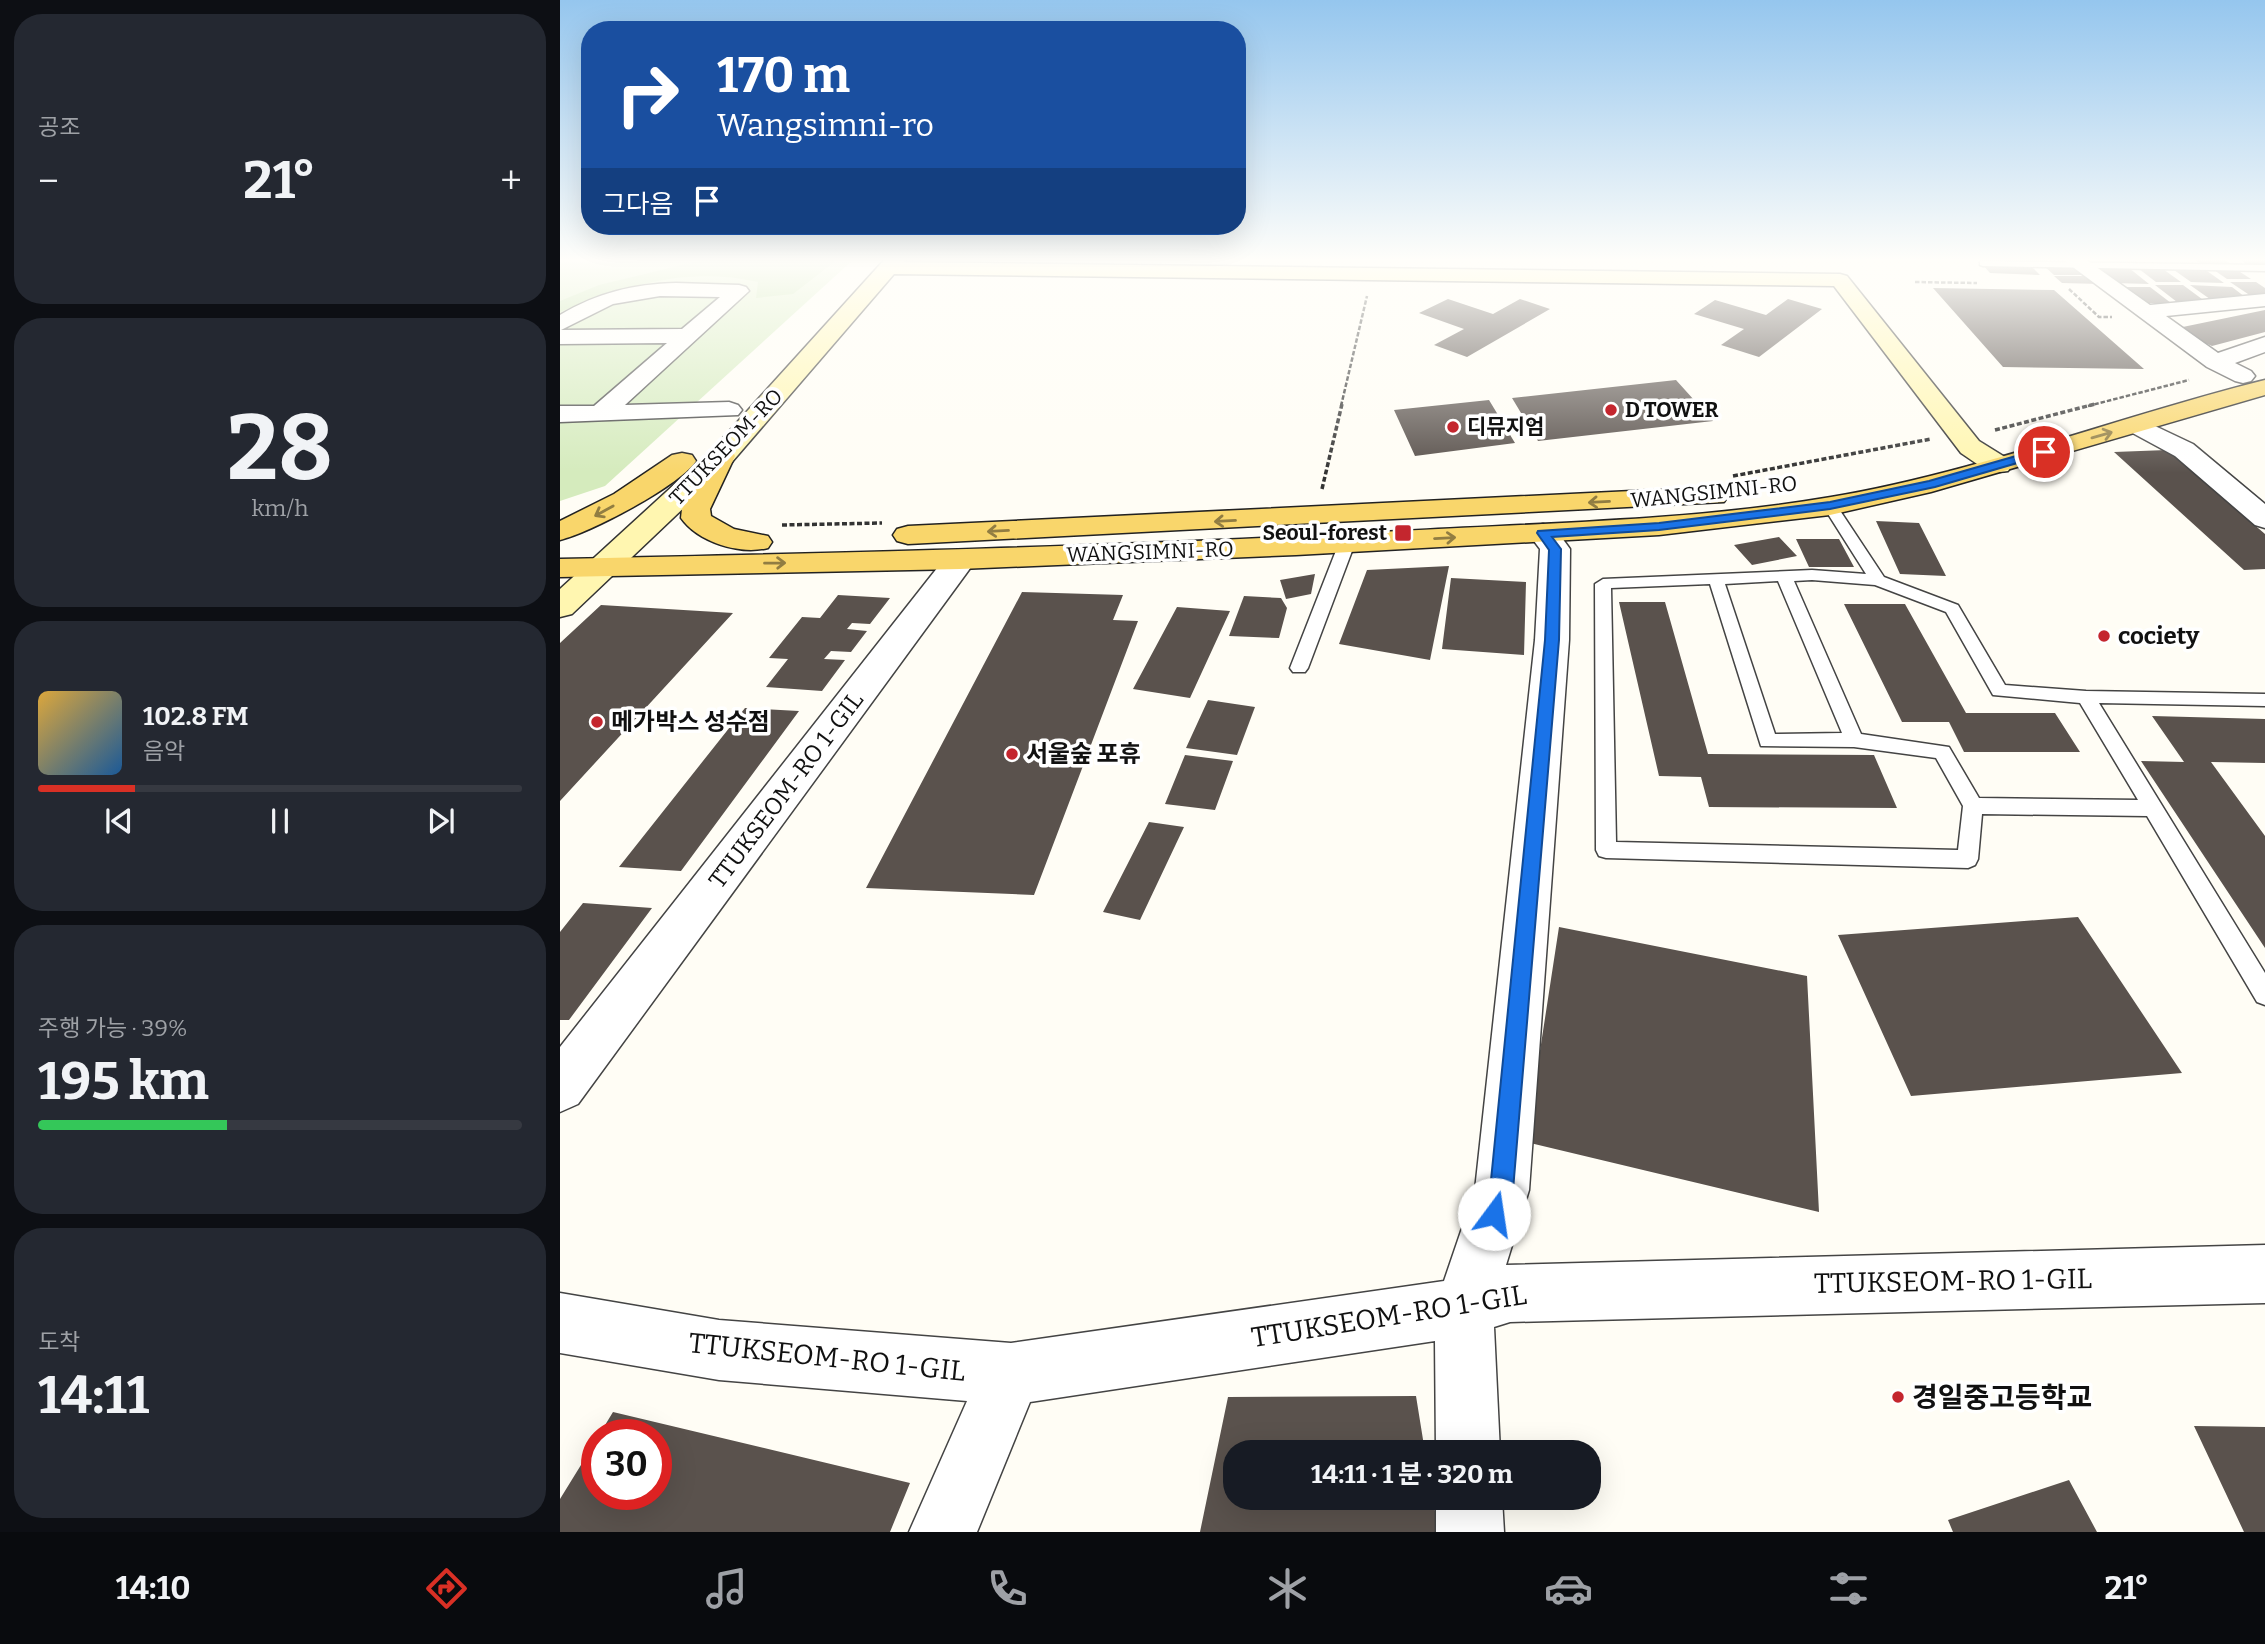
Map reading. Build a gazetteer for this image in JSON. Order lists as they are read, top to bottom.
{
  "streets": {
    "main road": ["WANGSIMNI-RO"],
    "street": ["TTUKSEOM-RO", "TTUKSEOM-RO 1-GIL"]
  },
  "crossings": [
    ["TTUKSEOM-RO", "WANGSIMNI-RO"],
    ["WANGSIMNI-RO", "TTUKSEOM-RO 1-GIL"]
  ],
  "places": {
    "other": [
      "D TOWER",
      "디뮤지엄",
      "cociety",
      "메가박스 성수점",
      "서울숲 포휴",
      "경일중고등학교"
    ],
    "transit": ["Seoul-forest"]
  },
  "page": {
    "tile": [
      "공조",
      ["28", "km/h"],
      ["주행 가능 · 39%", "195 km"],
      ["도착", "14:11"]
    ],
    "turn": ["170 m", "Wangsimni-ro"],
    "heat": ["−", "21°", "+"],
    "then": "그다음",
    "song": ["102.8 FM", "음악"],
    "limit": "30",
    "trip": "14:11 · 1 분 · 320 m",
    "tabs": ["14:10", "21°"]
  }
}
